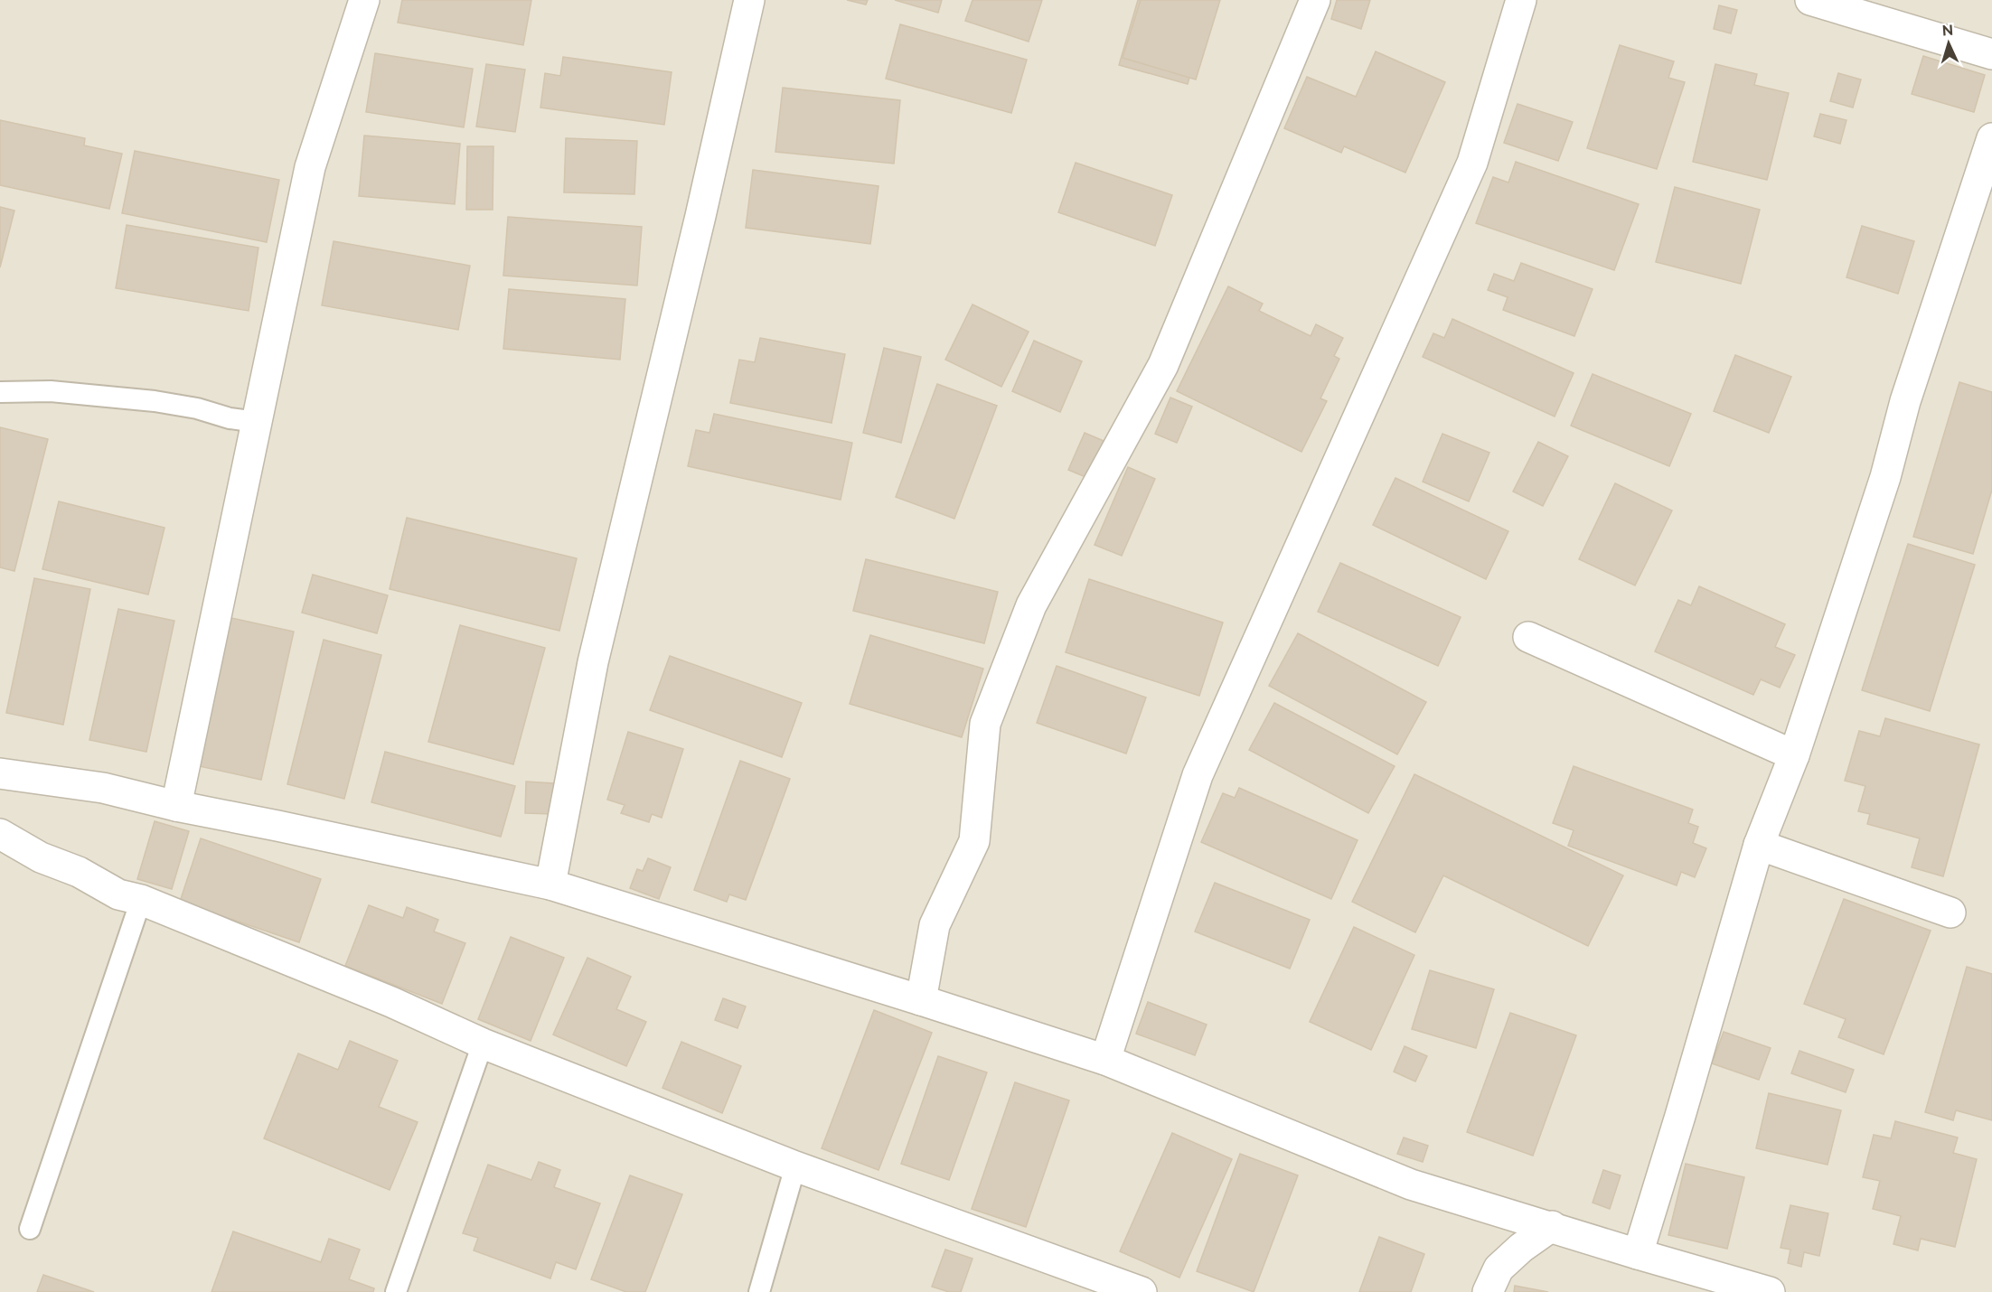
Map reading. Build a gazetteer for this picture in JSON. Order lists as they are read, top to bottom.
{
  "north": "top"
}
